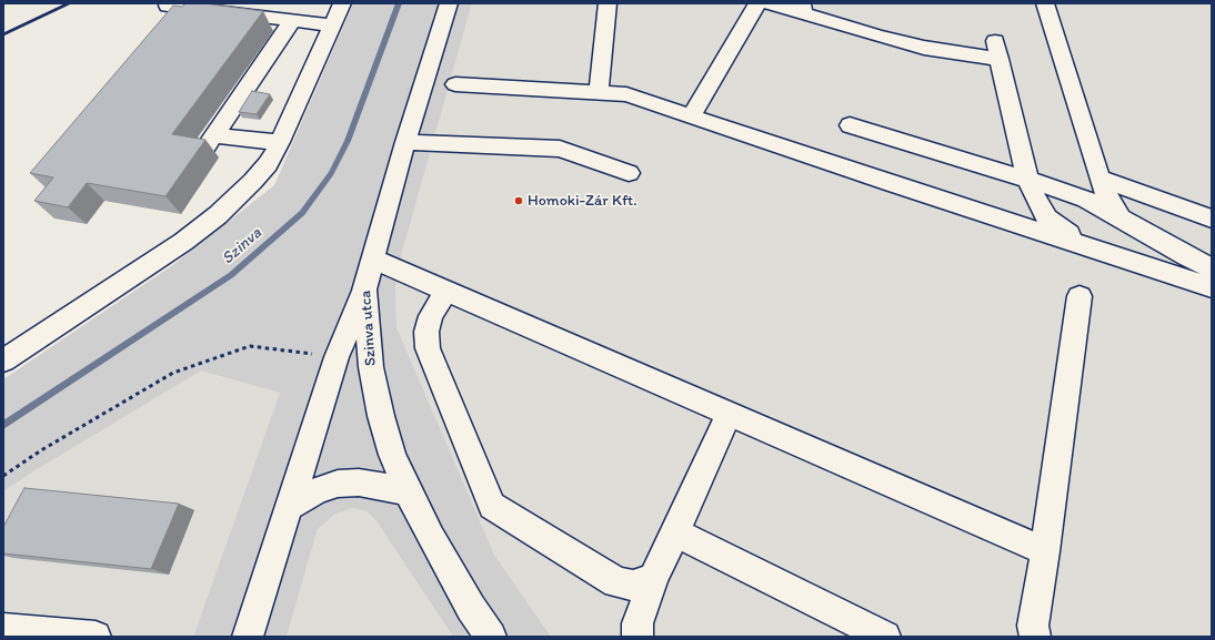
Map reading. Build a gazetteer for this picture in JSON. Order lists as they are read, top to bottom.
{
  "streets": {
    "street": ["Szinva utca"]
  },
  "water": ["Szinva"],
  "places": ["Homoki-Zár Kft."]
}
